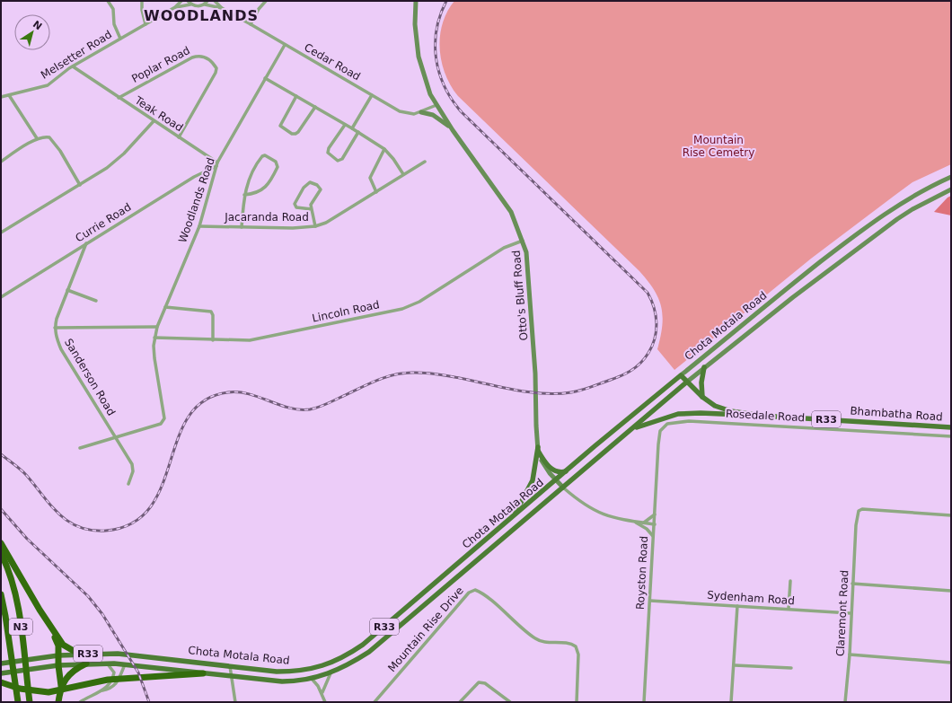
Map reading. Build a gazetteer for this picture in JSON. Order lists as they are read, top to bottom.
{
  "streets": {
    "highway": ["N3"],
    "main road": ["Chota Motala Road", "Bhambatha Road", "R33"],
    "street": [
      "Melsetter Road",
      "Cedar Road",
      "Poplar Road",
      "Teak Road",
      "Woodlands Road",
      "Jacaranda Road",
      "Currie Road",
      "Otto's Bluff Road",
      "Lincoln Road",
      "Sanderson Road",
      "Rosedale Road",
      "Royston Road",
      "Sydenham Road",
      "Claremont Road",
      "Mountain Rise Drive"
    ]
  },
  "crossings": [
    ["Melsetter Road", "Cedar Road"],
    ["Melsetter Road", "Teak Road"],
    ["Cedar Road", "Woodlands Road"],
    ["Cedar Road", "Otto's Bluff Road"],
    ["Poplar Road", "Teak Road"],
    ["Teak Road", "Woodlands Road"],
    ["Teak Road", "Currie Road"],
    ["Woodlands Road", "Jacaranda Road"],
    ["Woodlands Road", "Currie Road"],
    ["Woodlands Road", "Lincoln Road"],
    ["Woodlands Road", "Sanderson Road"],
    ["Otto's Bluff Road", "Lincoln Road"],
    ["Otto's Bluff Road", "Chota Motala Road"],
    ["Otto's Bluff Road", "Royston Road"],
    ["Chota Motala Road", "Bhambatha Road"],
    ["Rosedale Road", "Royston Road"],
    ["Royston Road", "Sydenham Road"],
    ["Sydenham Road", "Claremont Road"]
  ],
  "districts": ["WOODLANDS"],
  "parks": ["Mountain Rise Cemetry"],
  "north": "top right"
}
